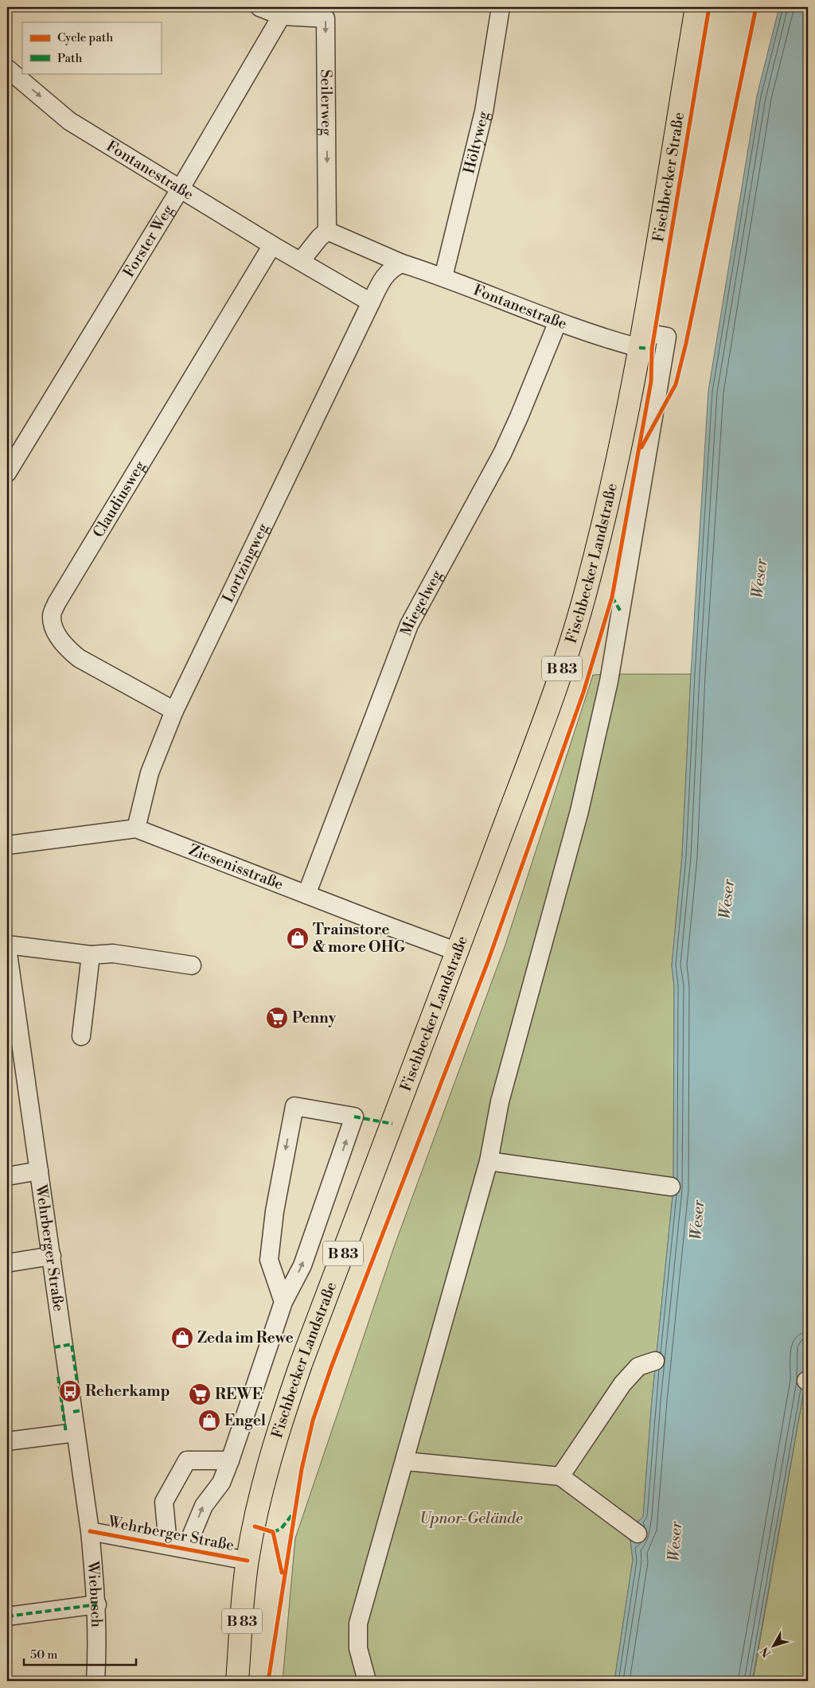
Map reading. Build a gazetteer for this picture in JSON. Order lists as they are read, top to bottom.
{
  "streets": {
    "main road": ["Fischbecker Straße", "Fischbecker Landstraße", "B 83"],
    "street": [
      "Seilerweg",
      "Höltyweg",
      "Fontanestraße",
      "Forster Weg",
      "Claudiusweg",
      "Lortzingweg",
      "Miegelweg",
      "Ziesenisstraße",
      "Wehrberger Straße",
      "Wiebusch"
    ]
  },
  "crossings": [
    ["Seilerweg", "Fontanestraße"],
    ["Seilerweg", "Forster Weg"],
    ["Höltyweg", "Fontanestraße"],
    ["Fontanestraße", "Fischbecker Straße"],
    ["Fontanestraße", "Forster Weg"],
    ["Fontanestraße", "Claudiusweg"],
    ["Fontanestraße", "Lortzingweg"],
    ["Fontanestraße", "Fischbecker Landstraße"],
    ["Fontanestraße", "Miegelweg"],
    ["Fischbecker Straße", "Fischbecker Landstraße"],
    ["Claudiusweg", "Lortzingweg"],
    ["Lortzingweg", "Ziesenisstraße"],
    ["Fischbecker Landstraße", "Ziesenisstraße"],
    ["Fischbecker Landstraße", "Wehrberger Straße"],
    ["Miegelweg", "Ziesenisstraße"],
    ["Wehrberger Straße", "Wiebusch"]
  ],
  "one_way": ["Seilerweg"],
  "water": ["Weser"],
  "parks": ["Upnor-Gelände"],
  "places": {
    "shop": ["Trainstore & more OHG", "Zeda im Rewe", "Engel"],
    "supermarket": ["Penny", "REWE"],
    "bus stop": ["Reherkamp"]
  },
  "legend": ["Cycle path", "Path"],
  "scale_bar": "50 m",
  "north": "bottom left"
}
